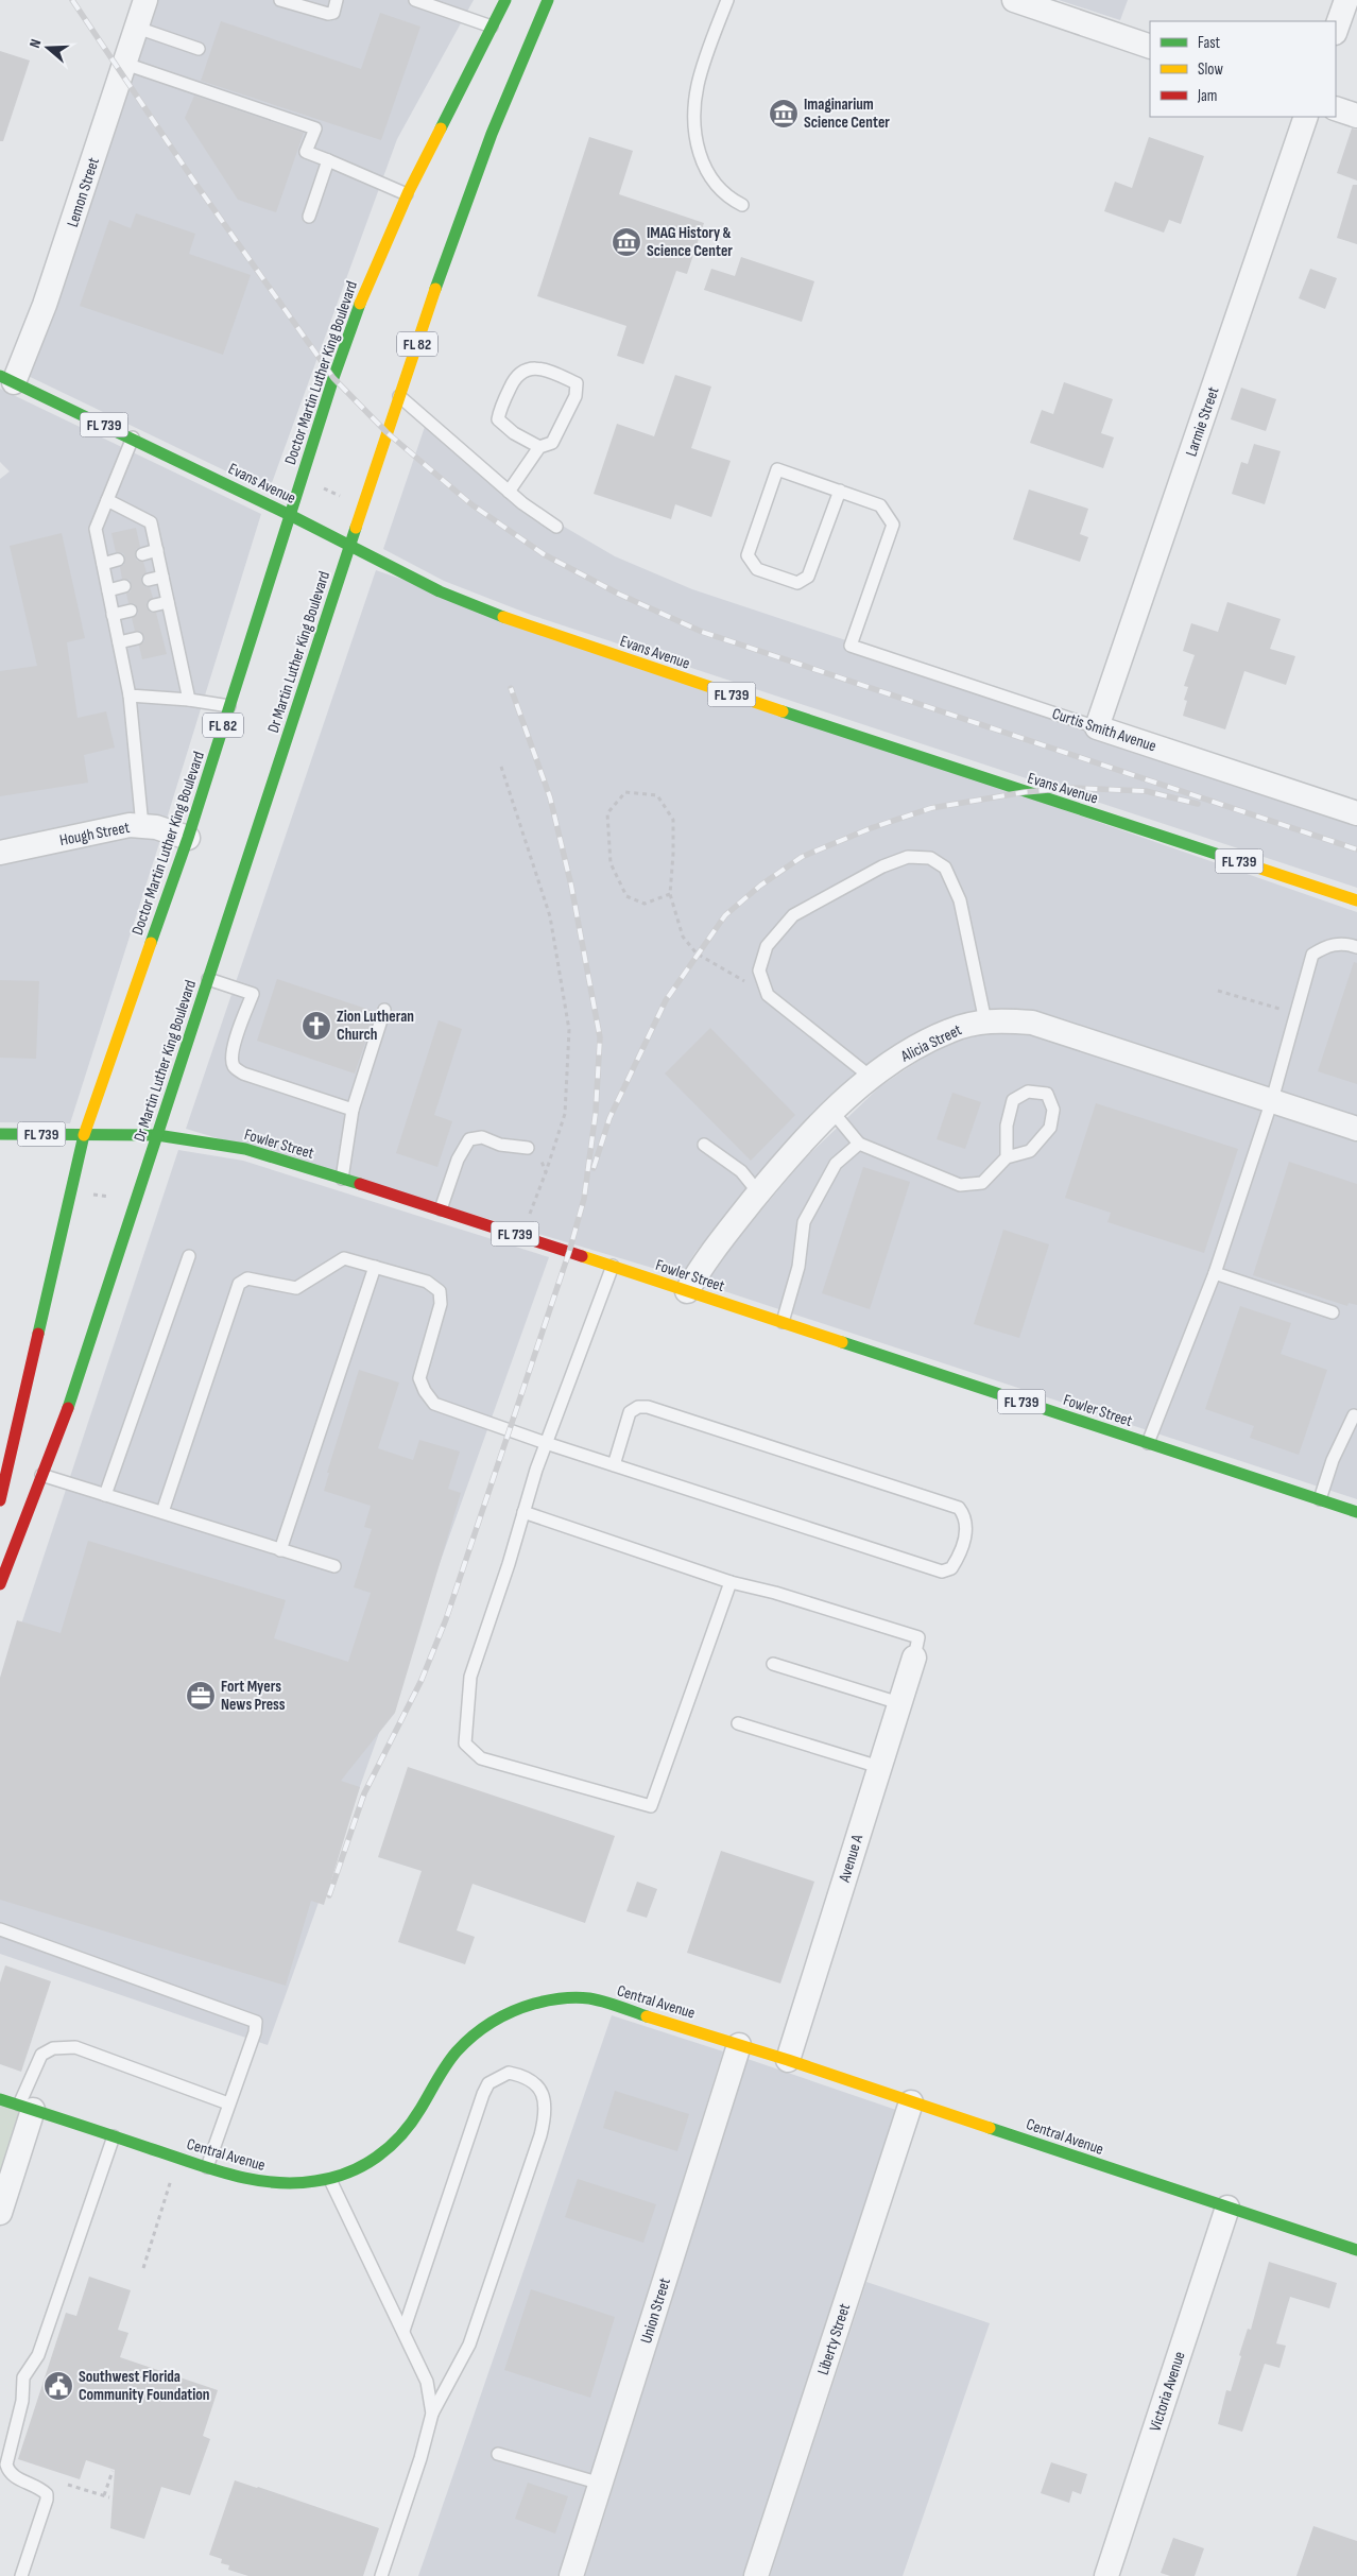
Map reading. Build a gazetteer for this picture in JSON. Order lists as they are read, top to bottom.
{
  "streets": {
    "main road": [
      "FL 82",
      "Doctor Martin Luther King Boulevard",
      "FL 739",
      "Evans Avenue",
      "Dr Martin Luther King Boulevard",
      "Fowler Street",
      "Central Avenue"
    ],
    "street": [
      "Lemon Street",
      "Larmie Street",
      "Curtis Smith Avenue",
      "Hough Street",
      "Alicia Street",
      "Avenue A",
      "Union Street",
      "Liberty Street",
      "Victoria Avenue"
    ]
  },
  "crossings": [
    ["Lemon Street", "Evans Avenue"],
    ["FL 82", "Doctor Martin Luther King Boulevard"],
    ["FL 82", "Evans Avenue"],
    ["FL 82", "Dr Martin Luther King Boulevard"],
    ["FL 82", "Fowler Street"],
    ["Doctor Martin Luther King Boulevard", "Evans Avenue"],
    ["Doctor Martin Luther King Boulevard", "Hough Street"],
    ["Doctor Martin Luther King Boulevard", "Fowler Street"],
    ["Larmie Street", "Curtis Smith Avenue"],
    ["Evans Avenue", "Dr Martin Luther King Boulevard"],
    ["Dr Martin Luther King Boulevard", "Fowler Street"],
    ["Alicia Street", "Fowler Street"],
    ["Avenue A", "Central Avenue"],
    ["Central Avenue", "Union Street"],
    ["Central Avenue", "Liberty Street"],
    ["Central Avenue", "Victoria Avenue"]
  ],
  "places": {
    "museum": ["Imaginarium Science Center", "IMAG History & Science Center"],
    "church": ["Zion Lutheran Church"],
    "office": ["Fort Myers News Press"],
    "public building": ["Southwest Florida Community Foundation"]
  },
  "legend": ["Fast", "Slow", "Jam"],
  "north": "left"
}
